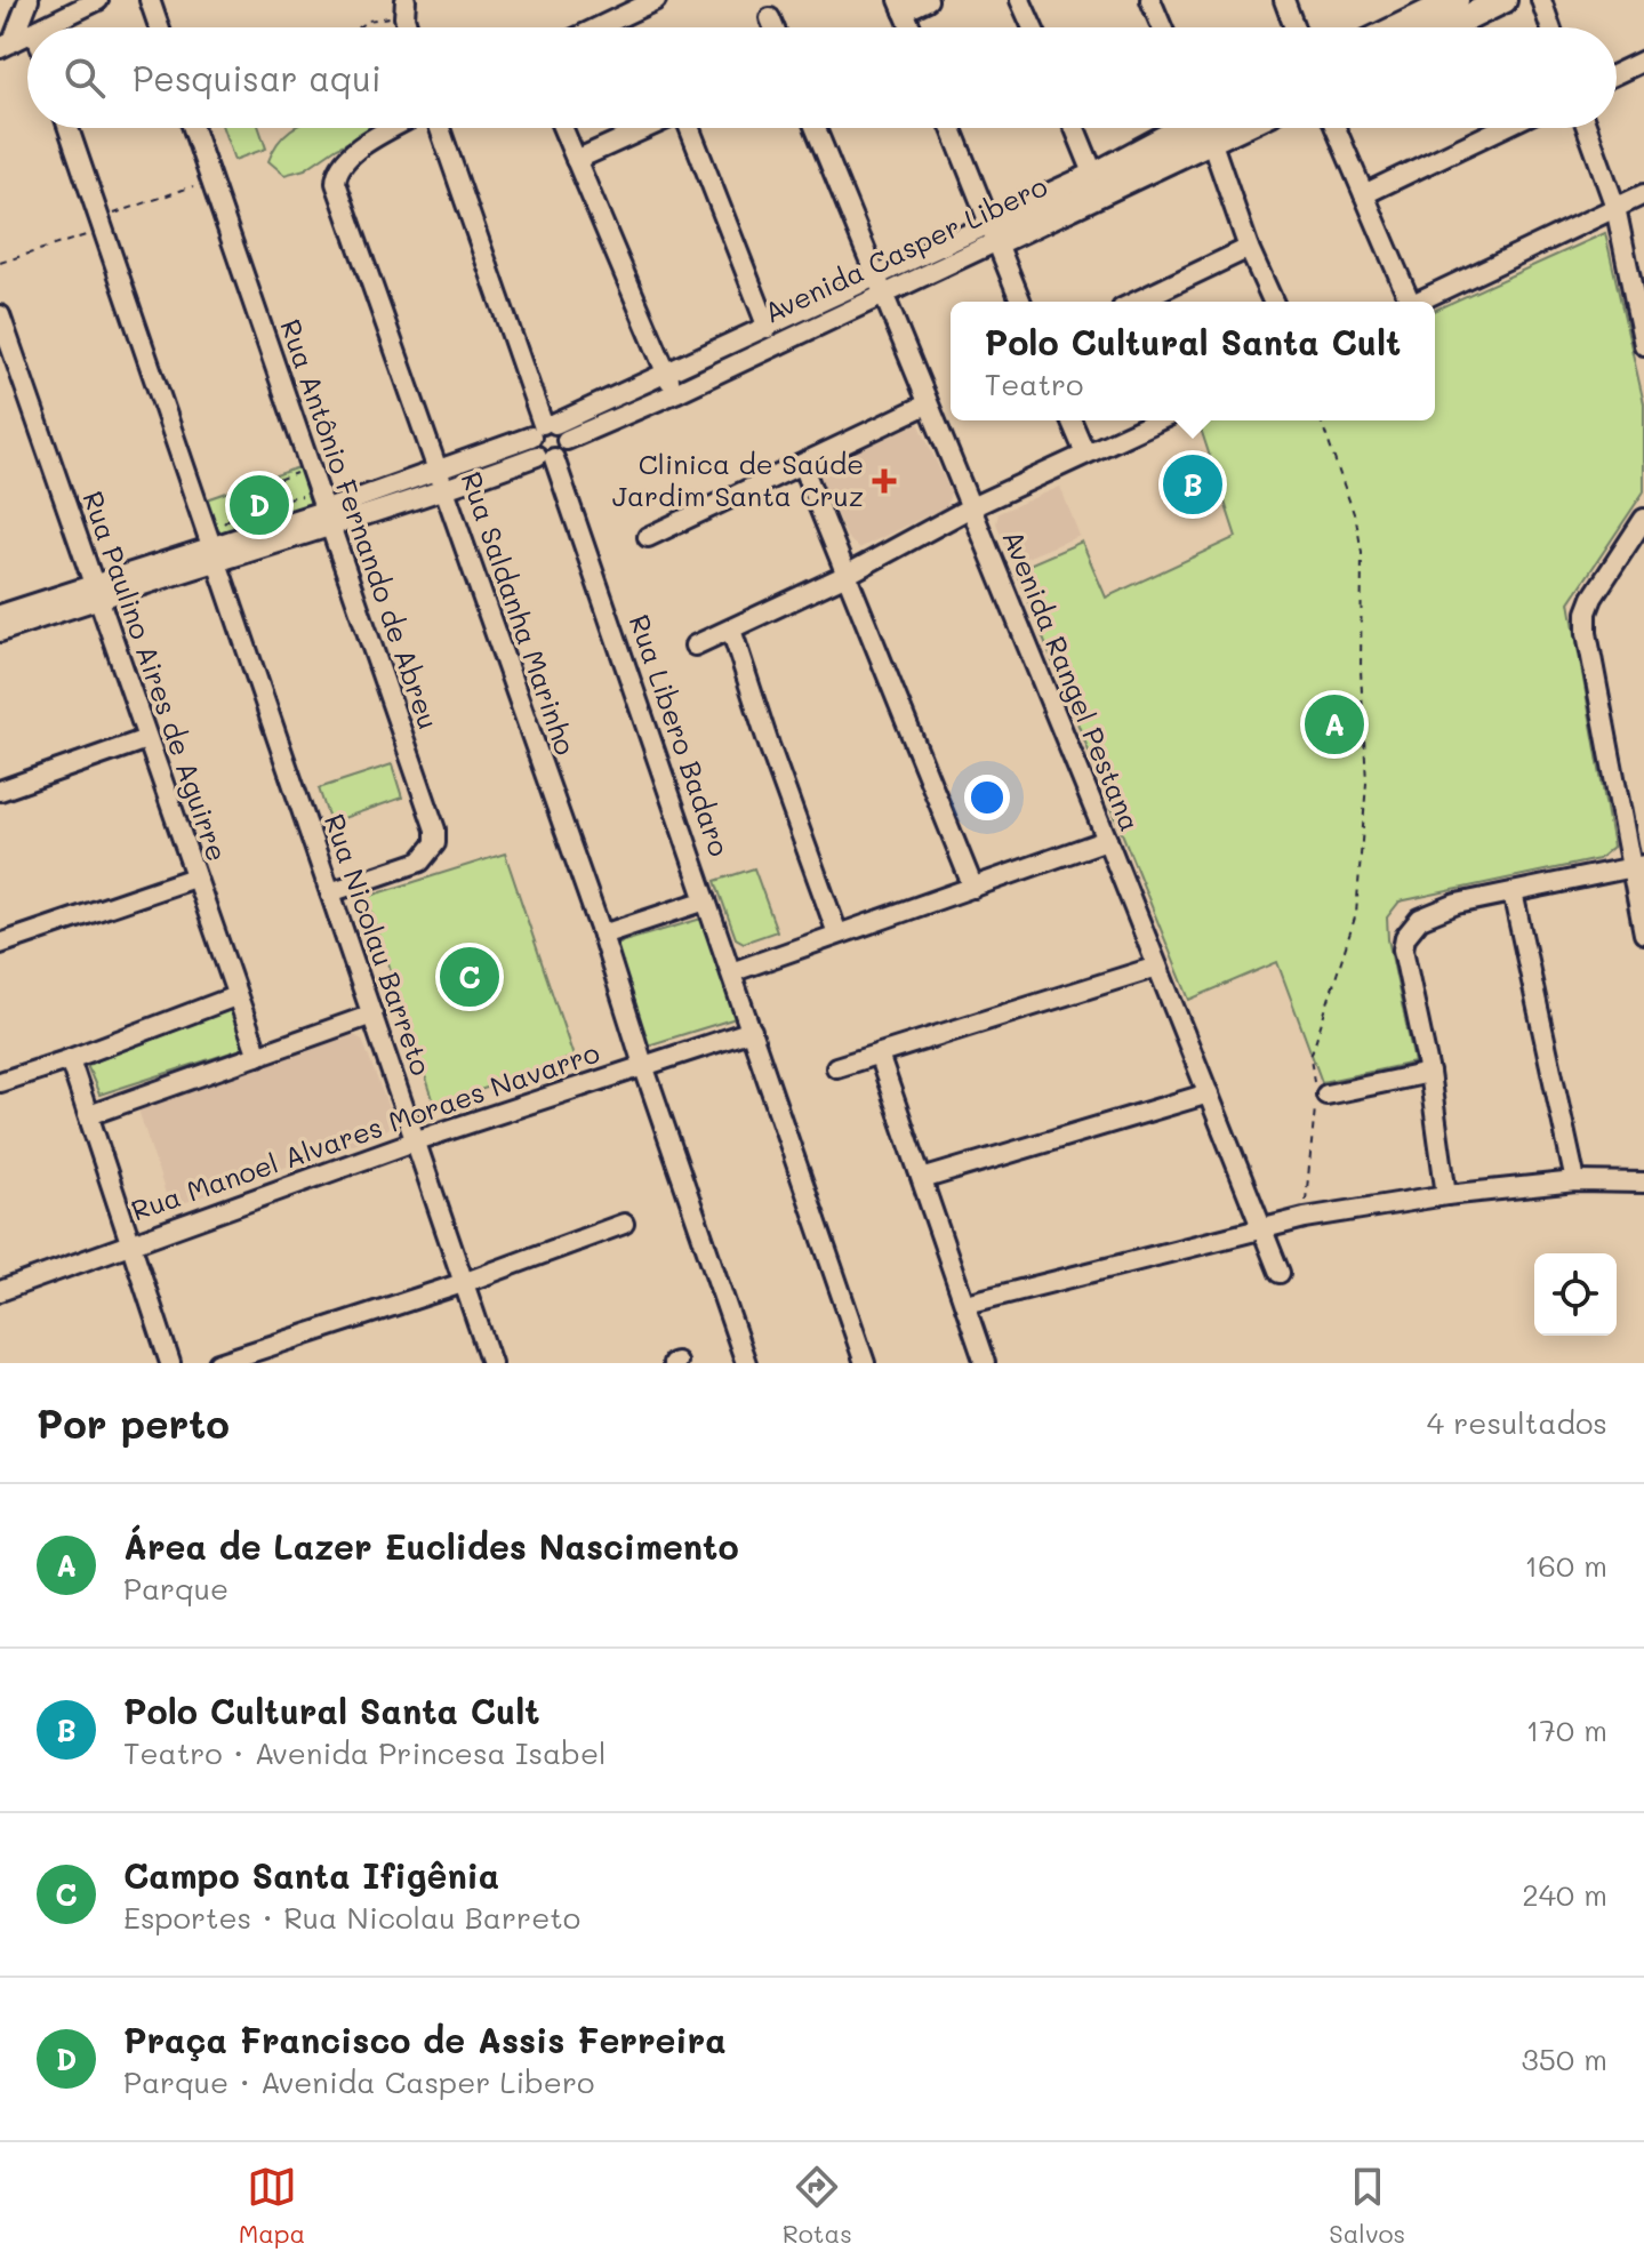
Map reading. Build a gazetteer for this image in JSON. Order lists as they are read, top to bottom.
{
  "streets": {
    "street": [
      "Avenida Casper Libero",
      "Rua Antônio Fernando de Abreu",
      "Rua Saldanha Marinho",
      "Rua Paulino Aires de Aguirre",
      "Avenida Rangel Pestana",
      "Rua Libero Badaro",
      "Rua Nicolau Barreto",
      "Rua Manoel Alvares Moraes Navarro"
    ]
  },
  "crossings": [
    ["Avenida Casper Libero", "Rua Antônio Fernando de Abreu"],
    ["Avenida Casper Libero", "Rua Saldanha Marinho"],
    ["Avenida Casper Libero", "Rua Paulino Aires de Aguirre"],
    ["Avenida Casper Libero", "Avenida Rangel Pestana"],
    ["Avenida Casper Libero", "Rua Libero Badaro"],
    ["Avenida Casper Libero", "Rua Nicolau Barreto"],
    ["Rua Antônio Fernando de Abreu", "Rua Nicolau Barreto"],
    ["Rua Saldanha Marinho", "Rua Manoel Alvares Moraes Navarro"],
    ["Rua Libero Badaro", "Rua Manoel Alvares Moraes Navarro"],
    ["Rua Nicolau Barreto", "Rua Manoel Alvares Moraes Navarro"]
  ],
  "places": {
    "health": ["Clinica de Saúde Jardim Santa Cruz"]
  },
  "page": {
    "search": "Pesquisar aqui",
    "popup": ["Polo Cultural Santa Cult", "Teatro"],
    "pins": [
      "B",
      "D",
      "A",
      "C"
    ],
    "heading": ["Por perto", "4 resultados"],
    "list": [
      {
        "mark": "A",
        "name": "Área de Lazer Euclides Nascimento",
        "note": "Parque",
        "value": "160 m"
      },
      {
        "mark": "B",
        "name": "Polo Cultural Santa Cult",
        "note": "Teatro · Avenida Princesa Isabel",
        "value": "170 m"
      },
      {
        "mark": "C",
        "name": "Campo Santa Ifigênia",
        "note": "Esportes · Rua Nicolau Barreto",
        "value": "240 m"
      },
      {
        "mark": "D",
        "name": "Praça Francisco de Assis Ferreira",
        "note": "Parque · Avenida Casper Libero",
        "value": "350 m"
      }
    ],
    "nav": ["Mapa", "Rotas", "Salvos"]
  }
}
